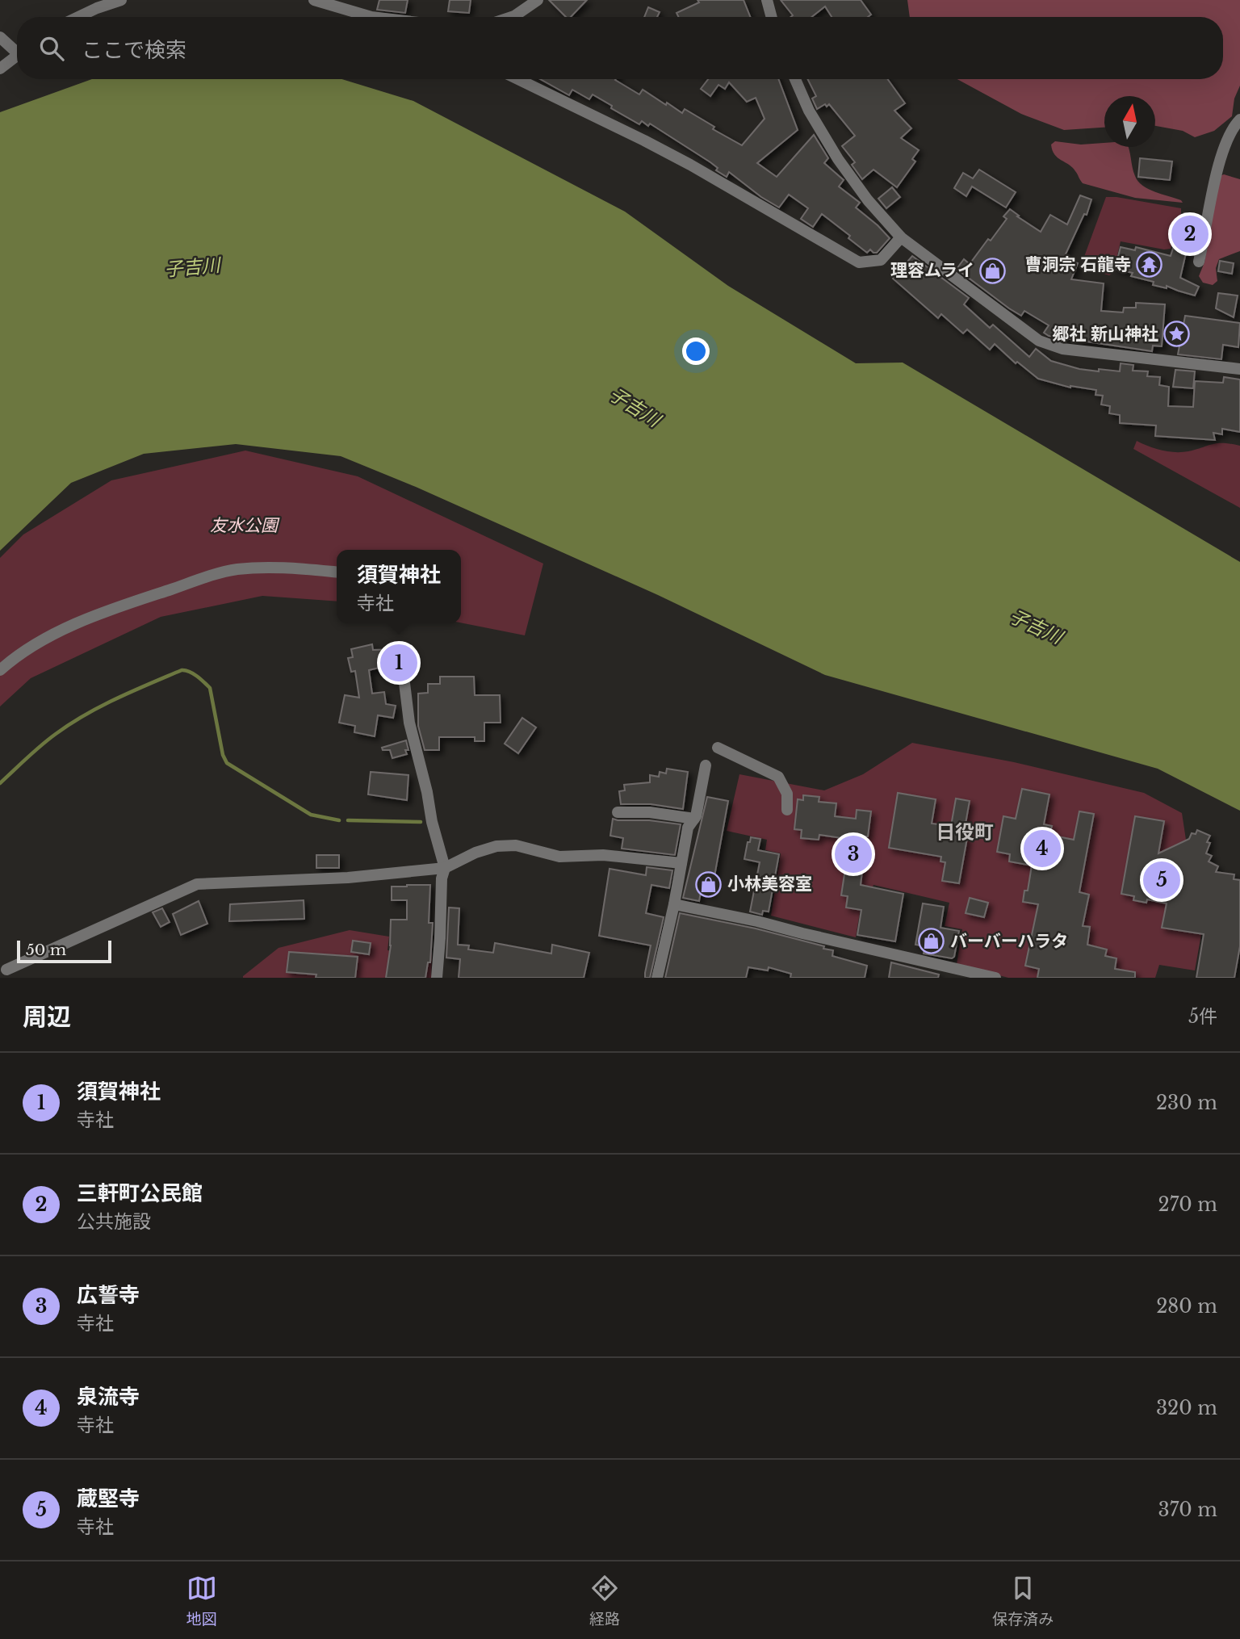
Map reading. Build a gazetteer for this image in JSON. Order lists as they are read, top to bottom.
{
  "districts": ["日役町"],
  "water": ["子吉川"],
  "parks": ["友水公園"],
  "places": {
    "temple": ["曹洞宗 石龍寺"],
    "shop": ["理容ムライ", "小林美容室", "バーバーハラタ"],
    "place": ["郷社 新山神社"]
  },
  "scale_bar": "50 m",
  "north": "top",
  "page": {
    "search": "ここで検索",
    "pins": [
      "2",
      "1",
      "4",
      "3",
      "5"
    ],
    "popup": ["須賀神社", "寺社"],
    "scale": "50 m",
    "heading": ["周辺", "5件"],
    "list": [
      {
        "mark": "1",
        "name": "須賀神社",
        "note": "寺社",
        "value": "230 m"
      },
      {
        "mark": "2",
        "name": "三軒町公民館",
        "note": "公共施設",
        "value": "270 m"
      },
      {
        "mark": "3",
        "name": "広誓寺",
        "note": "寺社",
        "value": "280 m"
      },
      {
        "mark": "4",
        "name": "泉流寺",
        "note": "寺社",
        "value": "320 m"
      },
      {
        "mark": "5",
        "name": "蔵堅寺",
        "note": "寺社",
        "value": "370 m"
      }
    ],
    "nav": ["地図", "経路", "保存済み"]
  }
}
